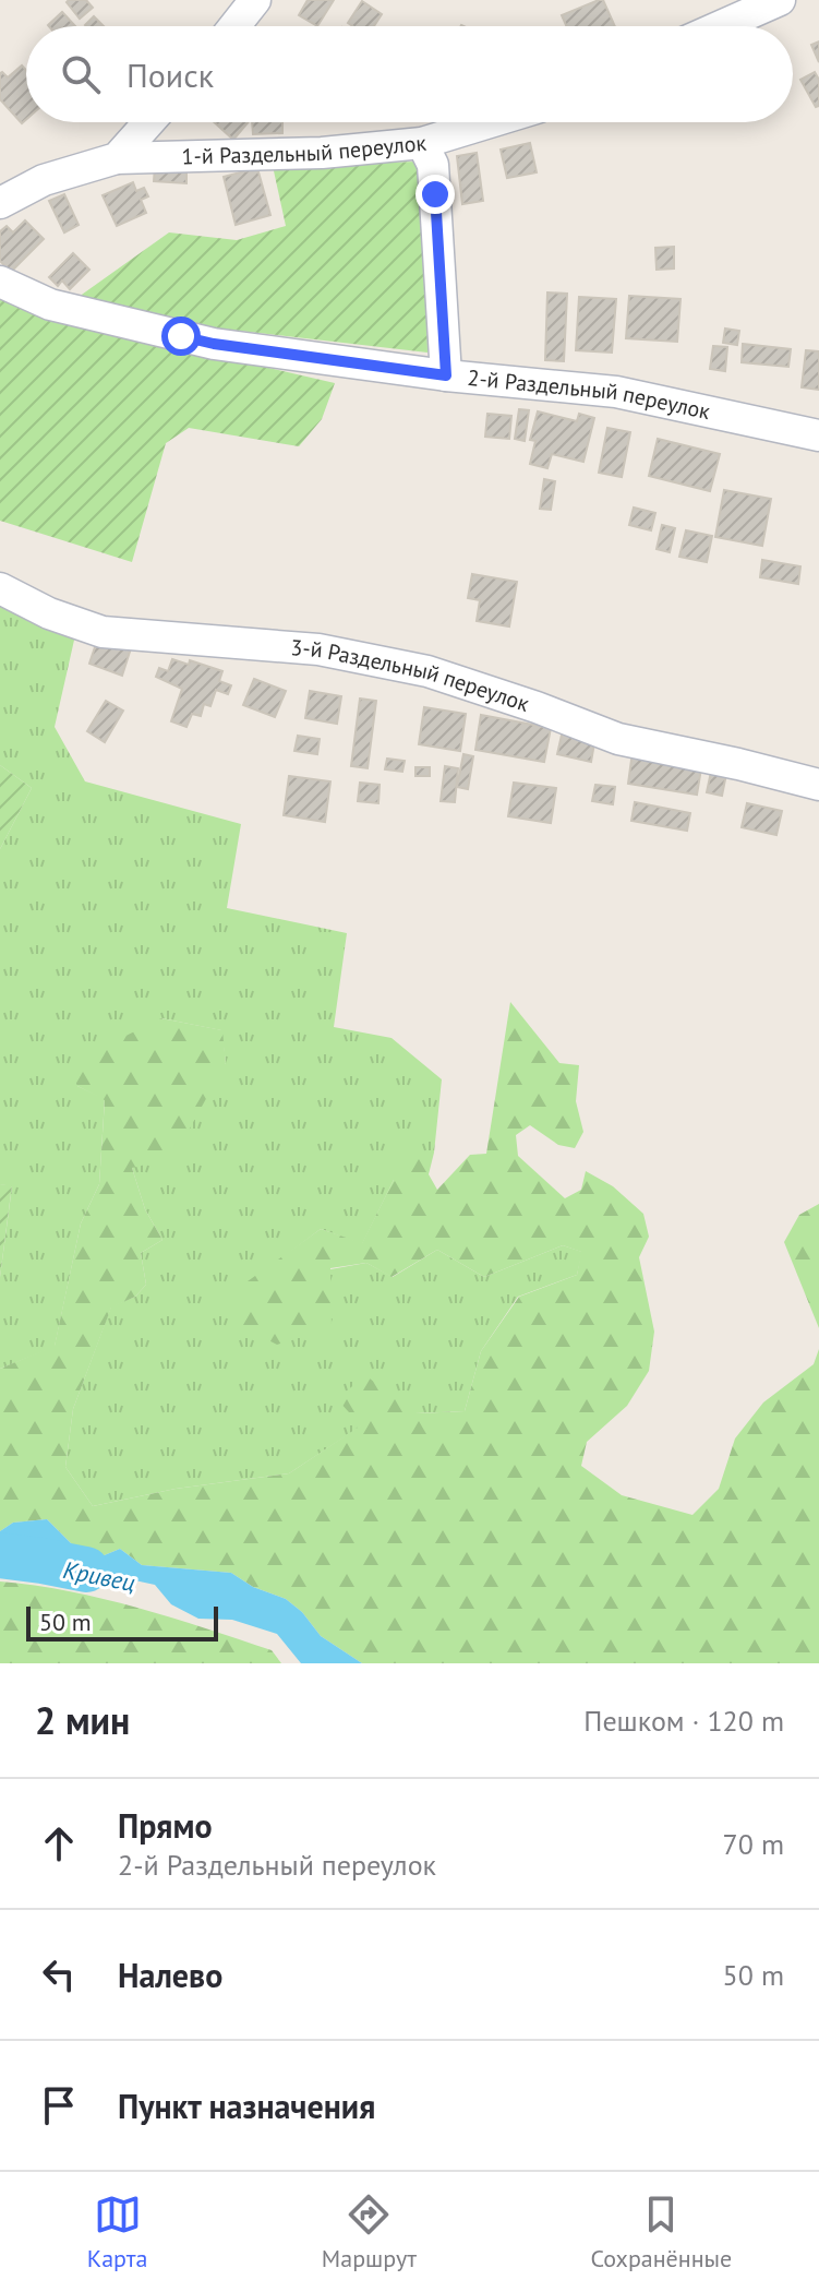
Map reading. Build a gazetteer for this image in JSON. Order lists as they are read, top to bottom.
{
  "streets": {
    "street": ["1-й Раздельный переулок", "2-й Раздельный переулок", "3-й Раздельный переулок"]
  },
  "water": ["Кривец"],
  "scale_bar": "50 m",
  "page": {
    "search": "Поиск",
    "scale": "50 m",
    "heading": ["2 мин", "Пешком · 120 m"],
    "list": [
      ["Прямо", "2-й Раздельный переулок", "70 m"],
      ["Налево", "50 m"],
      "Пункт назначения"
    ],
    "nav": ["Карта", "Маршрут", "Сохранённые"]
  }
}
